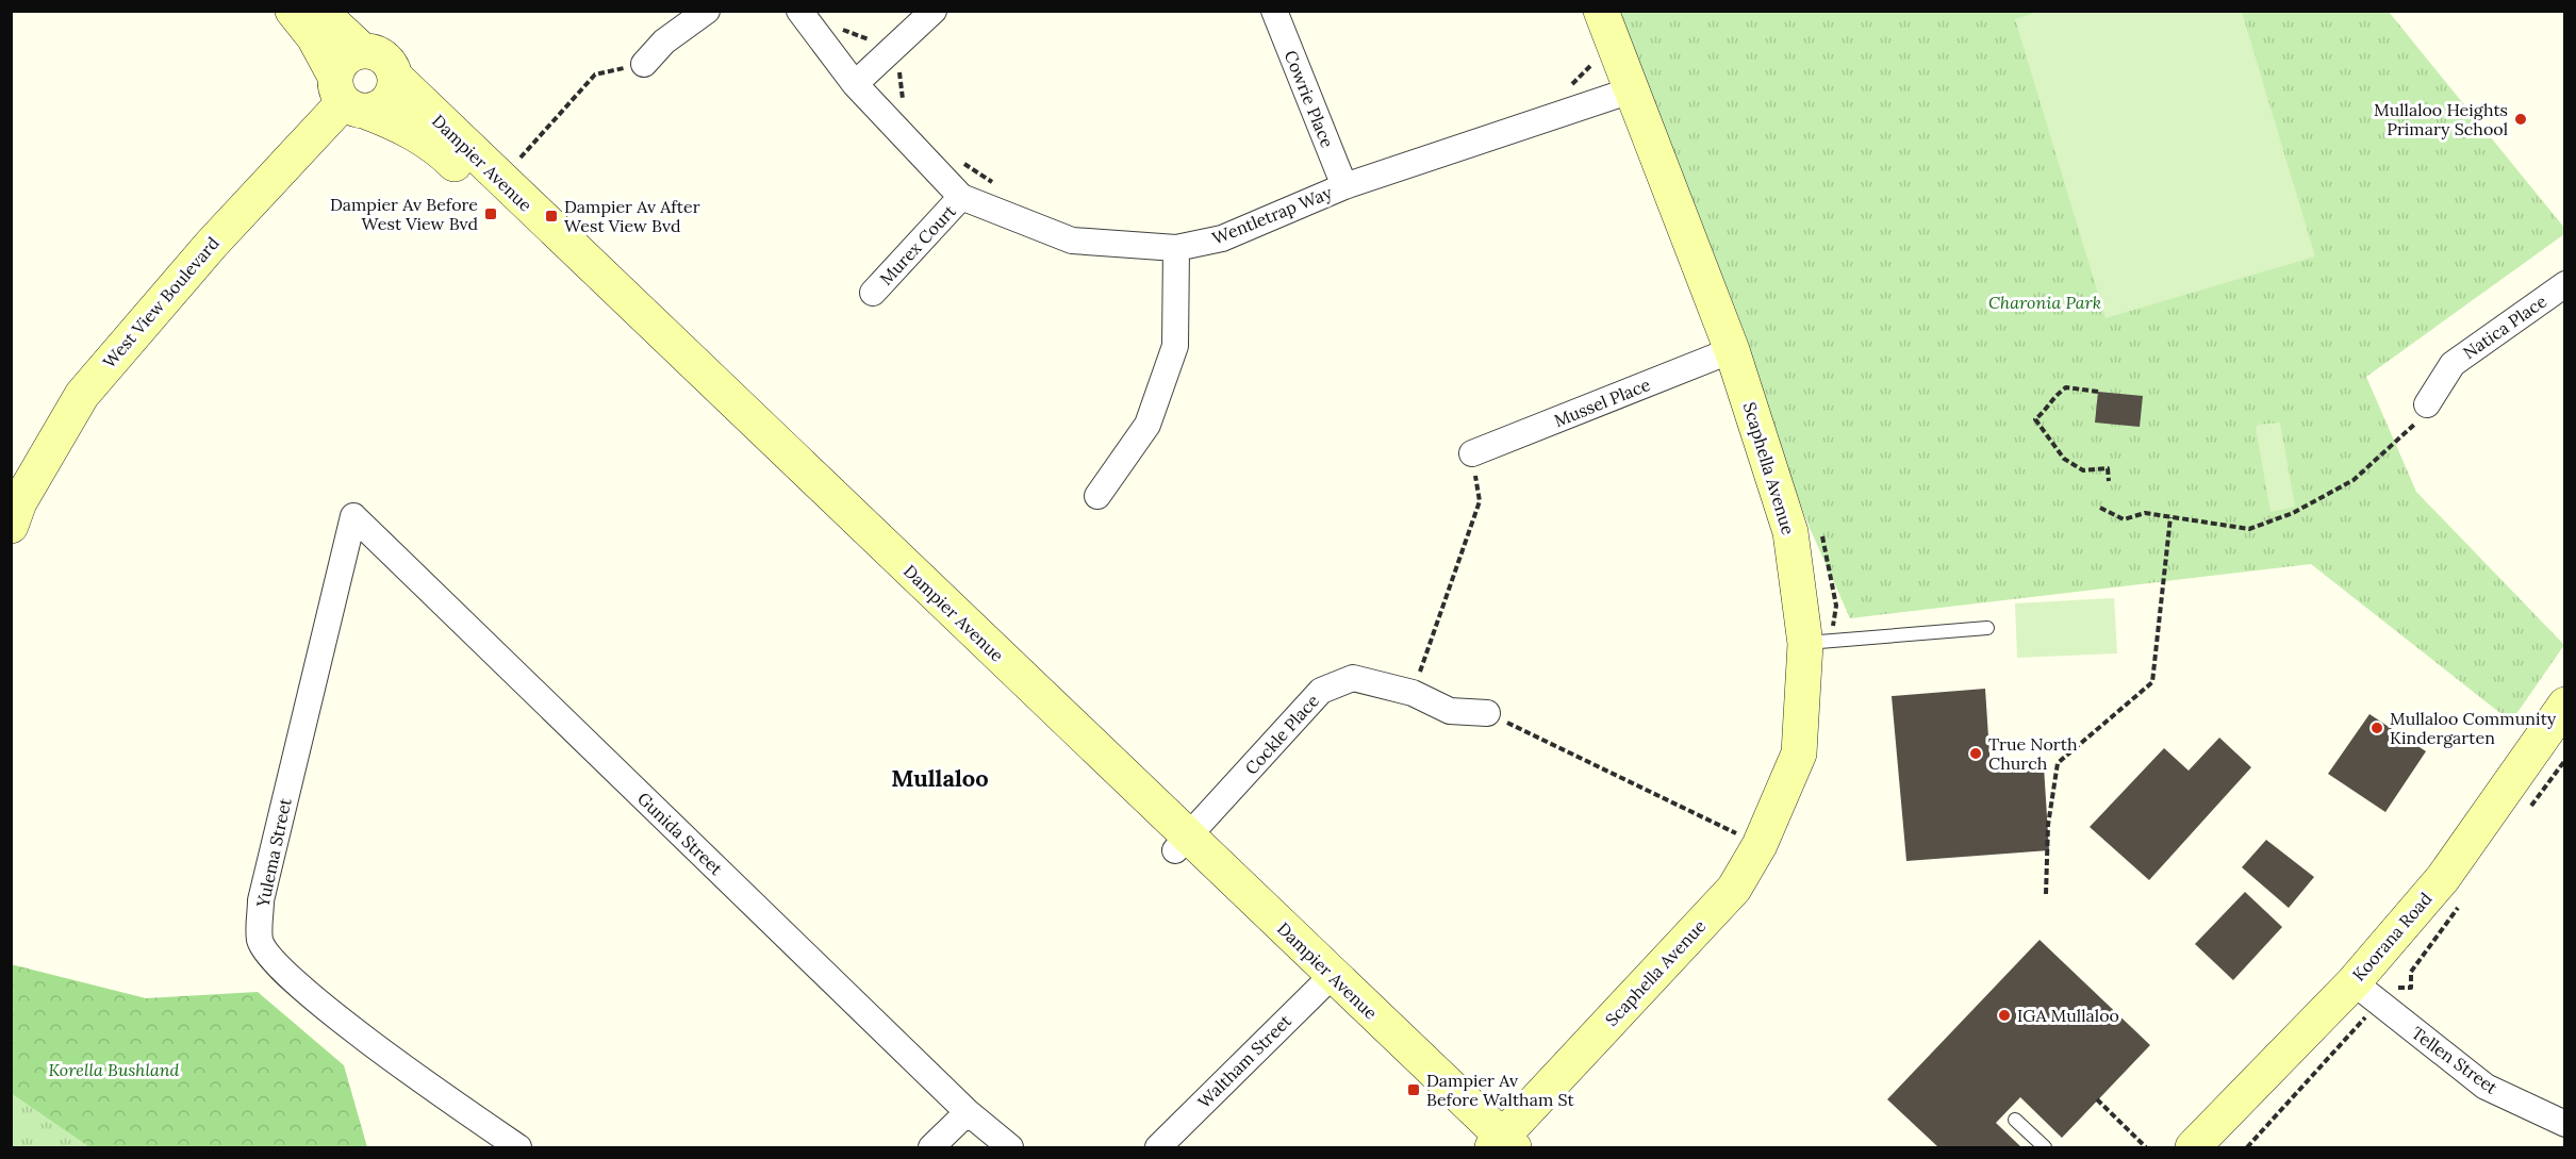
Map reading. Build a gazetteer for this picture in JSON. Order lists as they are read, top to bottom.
{
  "streets": {
    "street": [
      "Cowrie Place",
      "Dampier Avenue",
      "Wentletrap Way",
      "Murex Court",
      "West View Boulevard",
      "Natica Place",
      "Mussel Place",
      "Scaphella Avenue",
      "Cockle Place",
      "Gunida Street",
      "Yulema Street",
      "Koorana Road",
      "Tellen Street",
      "Waltham Street"
    ]
  },
  "crossings": [
    ["Cowrie Place", "Wentletrap Way"],
    ["Dampier Avenue", "West View Boulevard"],
    ["Dampier Avenue", "Scaphella Avenue"],
    ["Dampier Avenue", "Cockle Place"],
    ["Dampier Avenue", "Waltham Street"],
    ["Wentletrap Way", "Murex Court"],
    ["Wentletrap Way", "Scaphella Avenue"],
    ["Mussel Place", "Scaphella Avenue"],
    ["Gunida Street", "Yulema Street"],
    ["Koorana Road", "Tellen Street"]
  ],
  "districts": ["Mullaloo"],
  "parks": ["Charonia Park", "Korella Bushland"],
  "places": {
    "other": [
      "Mullaloo Heights Primary School",
      "Mullaloo Community Kindergarten",
      "True North Church",
      "IGA Mullaloo"
    ],
    "transit": ["Dampier Av Before West View Bvd", "Dampier Av After West View Bvd", "Dampier Av Before Waltham St"]
  }
}
